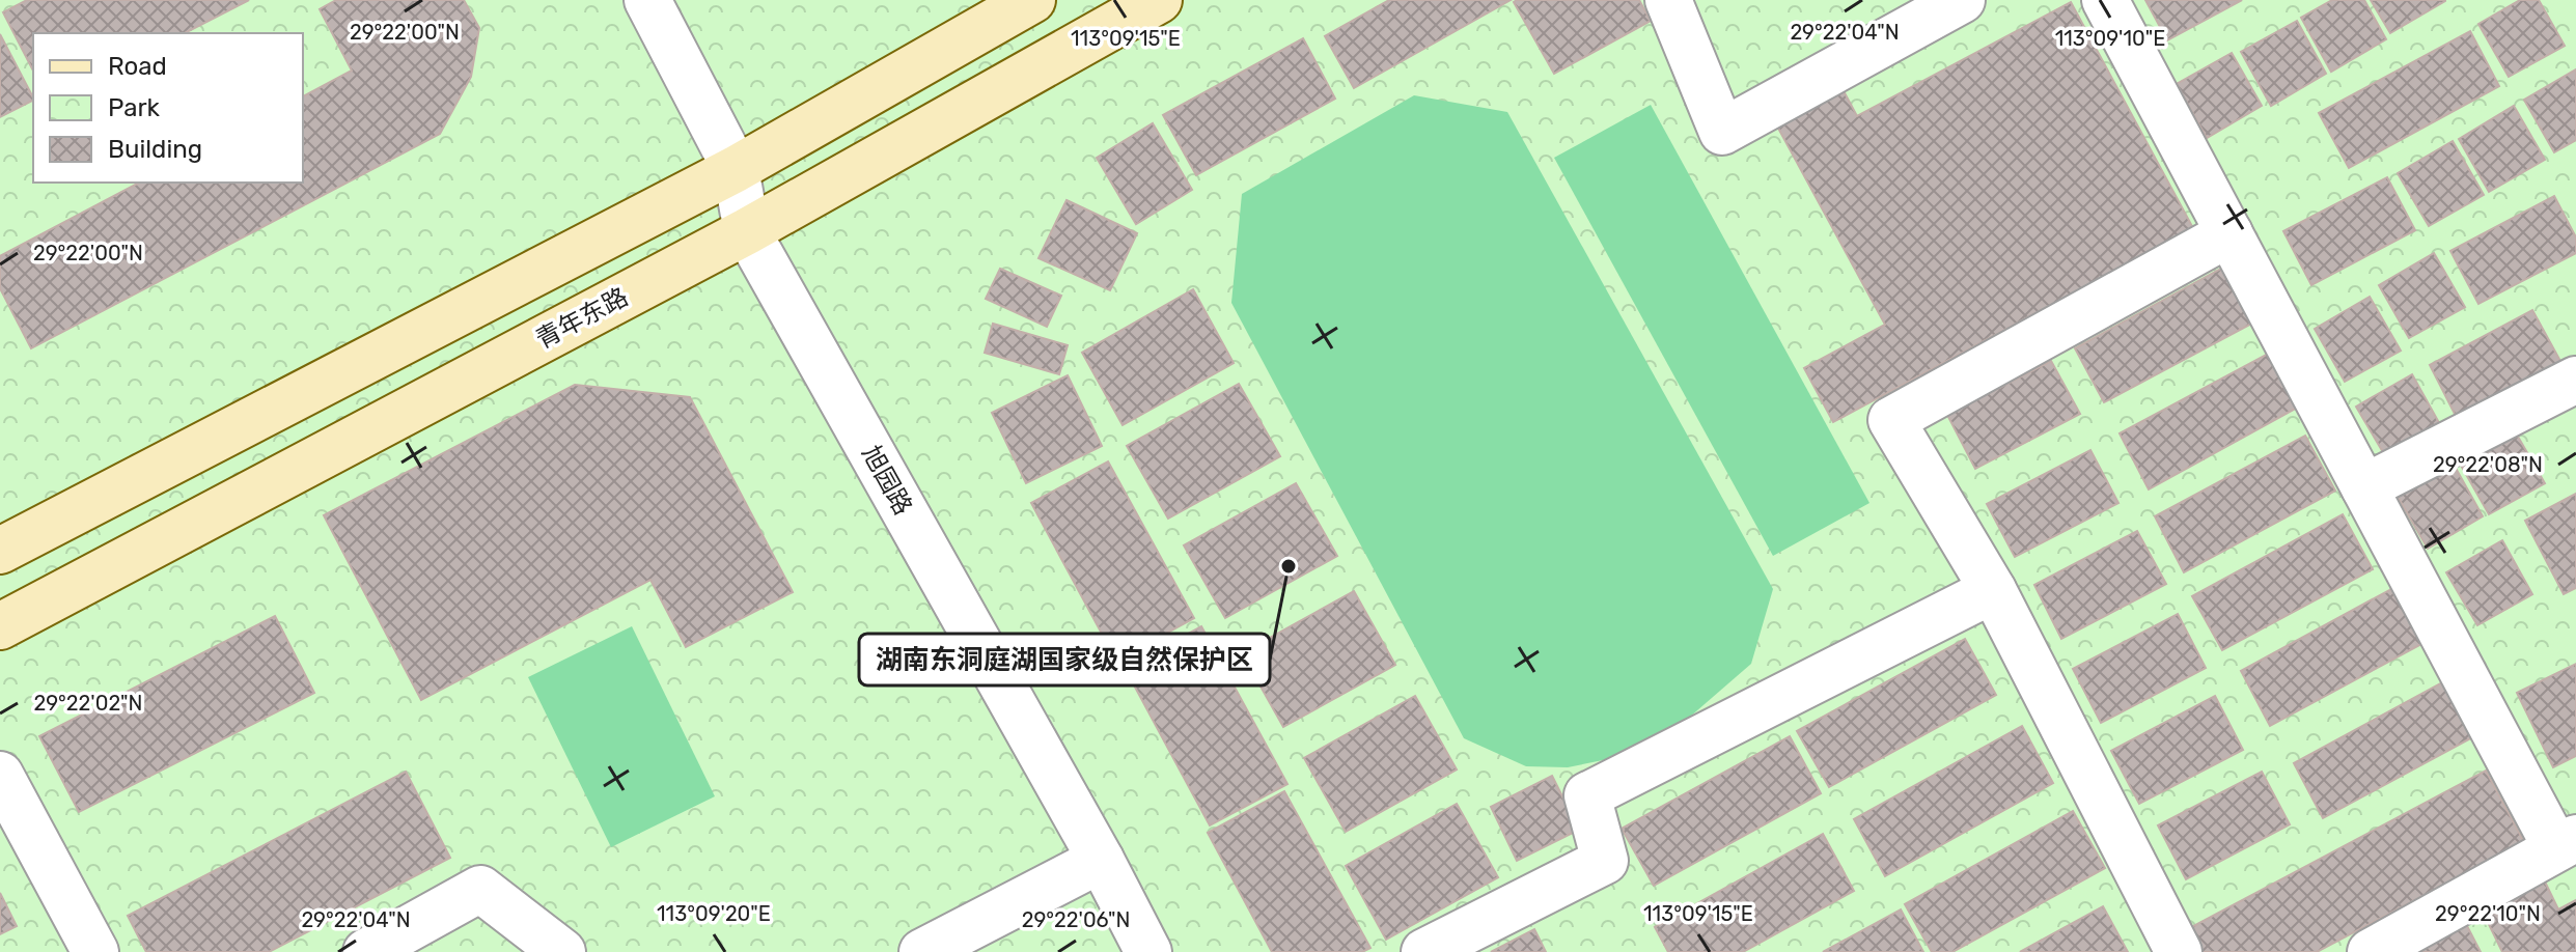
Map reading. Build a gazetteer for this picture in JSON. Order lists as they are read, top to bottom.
{
  "streets": {
    "main road": ["青年东路"],
    "street": ["旭园路"]
  },
  "crossings": [
    ["青年东路", "旭园路"]
  ],
  "places": ["湖南东洞庭湖国家级自然保护区"],
  "legend": ["Road", "Park", "Building"],
  "coordinates": [
    "29°22'04\"N",
    "29°22'00\"N",
    "113°09'15\"E",
    "113°09'10\"E",
    "29°22'08\"N",
    "29°22'02\"N",
    "113°09'20\"E",
    "29°22'10\"N",
    "29°22'06\"N"
  ]
}
